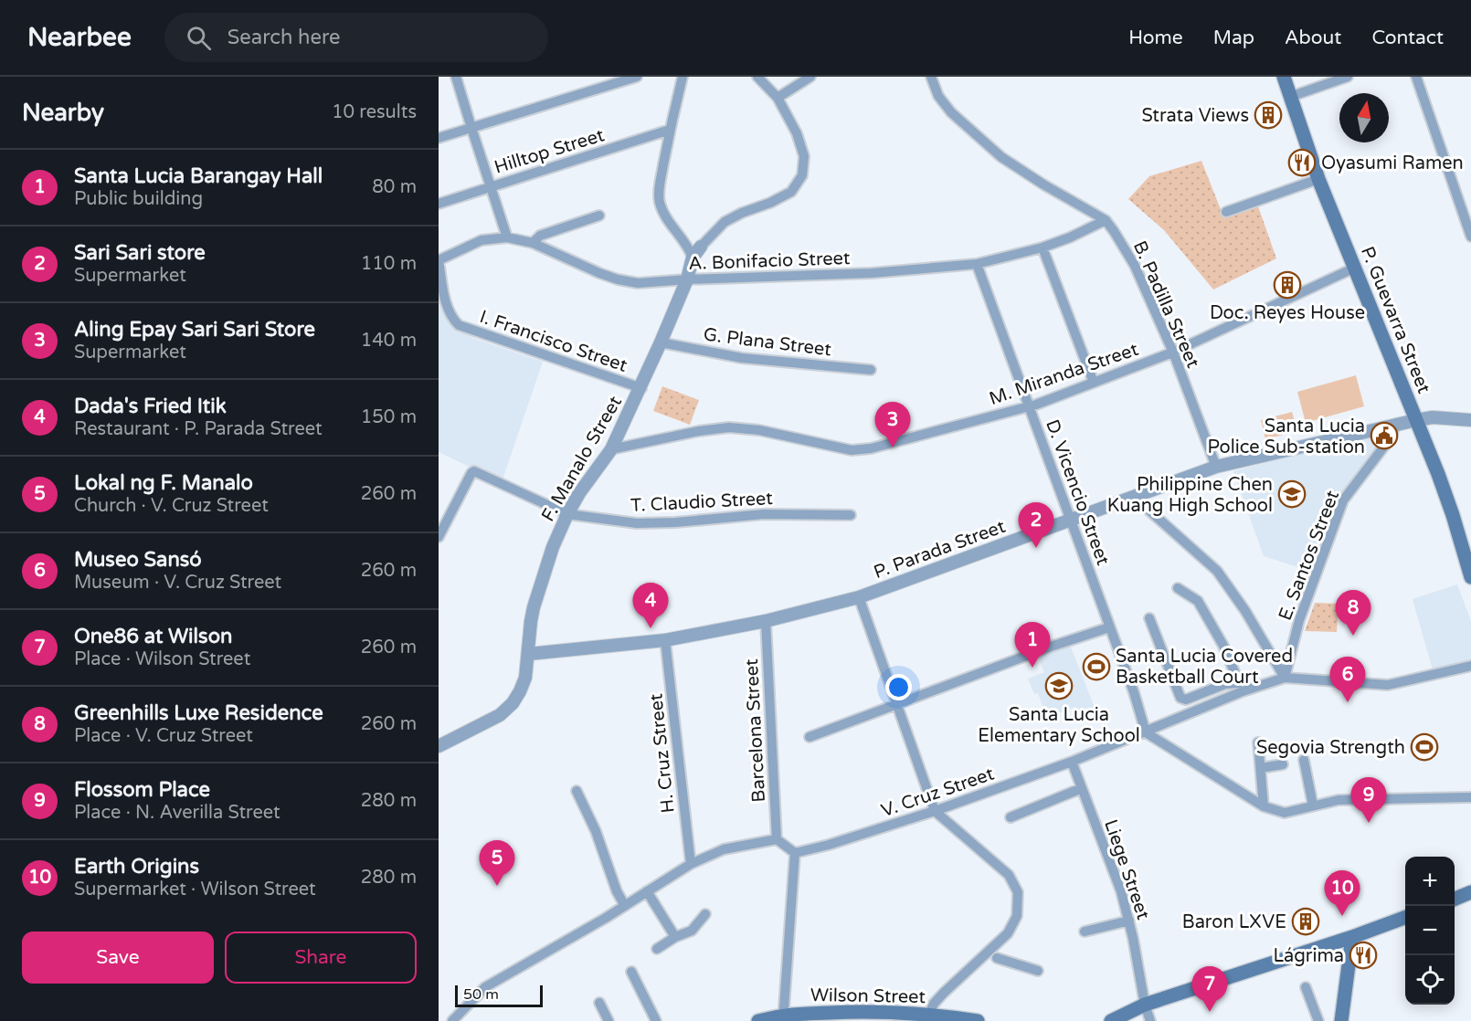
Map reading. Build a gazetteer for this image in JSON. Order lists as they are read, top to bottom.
{
  "streets": {
    "main road": ["P. Guevarra Street", "Wilson Street"],
    "street": [
      "Hilltop Street",
      "A. Bonifacio Street",
      "B. Padilla Street",
      "I. Francisco Street",
      "G. Plana Street",
      "M. Miranda Street",
      "F. Manalo Street",
      "D. Vicencio Street",
      "T. Claudio Street",
      "P. Parada Street",
      "E. Santos Street",
      "Barcelona Street",
      "H. Cruz Street",
      "V. Cruz Street",
      "Liege Street"
    ]
  },
  "crossings": [
    ["A. Bonifacio Street", "B. Padilla Street"],
    ["A. Bonifacio Street", "I. Francisco Street"],
    ["A. Bonifacio Street", "F. Manalo Street"],
    ["A. Bonifacio Street", "D. Vicencio Street"],
    ["B. Padilla Street", "M. Miranda Street"],
    ["B. Padilla Street", "P. Parada Street"],
    ["P. Guevarra Street", "M. Miranda Street"],
    ["P. Guevarra Street", "P. Parada Street"],
    ["I. Francisco Street", "F. Manalo Street"],
    ["G. Plana Street", "F. Manalo Street"],
    ["M. Miranda Street", "F. Manalo Street"],
    ["M. Miranda Street", "D. Vicencio Street"],
    ["F. Manalo Street", "T. Claudio Street"],
    ["F. Manalo Street", "P. Parada Street"],
    ["D. Vicencio Street", "P. Parada Street"],
    ["D. Vicencio Street", "V. Cruz Street"],
    ["P. Parada Street", "E. Santos Street"],
    ["P. Parada Street", "Barcelona Street"],
    ["P. Parada Street", "H. Cruz Street"],
    ["E. Santos Street", "V. Cruz Street"],
    ["V. Cruz Street", "Liege Street"]
  ],
  "places": {
    "building": ["Strata Views", "Doc. Reyes House", "Baron LXVE"],
    "restaurant": ["Oyasumi Ramen", "Lágrima"],
    "public building": ["Santa Lucia Police Sub-station"],
    "school or university": ["Philippine Chen Kuang High School", "Santa Lucia Elementary School"],
    "sports": ["Santa Lucia Covered Basketball Court", "Segovia Strength"]
  },
  "scale_bar": "50 m",
  "north": "top",
  "page": {
    "header": "Nearbee",
    "search": "Search here",
    "nav": [
      "Home",
      "Map",
      "About",
      "Contact"
    ],
    "heading": ["Nearby", "10 results"],
    "list": [
      {
        "mark": "1",
        "name": "Santa Lucia Barangay Hall",
        "note": "Public building",
        "value": "80 m"
      },
      {
        "mark": "2",
        "name": "Sari Sari store",
        "note": "Supermarket",
        "value": "110 m"
      },
      {
        "mark": "3",
        "name": "Aling Epay Sari Sari Store",
        "note": "Supermarket",
        "value": "140 m"
      },
      {
        "mark": "4",
        "name": "Dada's Fried Itik",
        "note": "Restaurant · P. Parada Street",
        "value": "150 m"
      },
      {
        "mark": "5",
        "name": "Lokal ng F. Manalo",
        "note": "Church · V. Cruz Street",
        "value": "260 m"
      },
      {
        "mark": "6",
        "name": "Museo Sansó",
        "note": "Museum · V. Cruz Street",
        "value": "260 m"
      },
      {
        "mark": "7",
        "name": "One86 at Wilson",
        "note": "Place · Wilson Street",
        "value": "260 m"
      },
      {
        "mark": "8",
        "name": "Greenhills Luxe Residence",
        "note": "Place · V. Cruz Street",
        "value": "260 m"
      },
      {
        "mark": "9",
        "name": "Flossom Place",
        "note": "Place · N. Averilla Street",
        "value": "280 m"
      },
      {
        "mark": "10",
        "name": "Earth Origins",
        "note": "Supermarket · Wilson Street",
        "value": "280 m"
      }
    ],
    "pins": [
      "3",
      "2",
      "4",
      "8",
      "1",
      "6",
      "9",
      "5",
      "10",
      "7"
    ],
    "map_buttons": ["+", "−"],
    "buttons": ["Save", "Share"],
    "scale": "50 m"
  }
}
